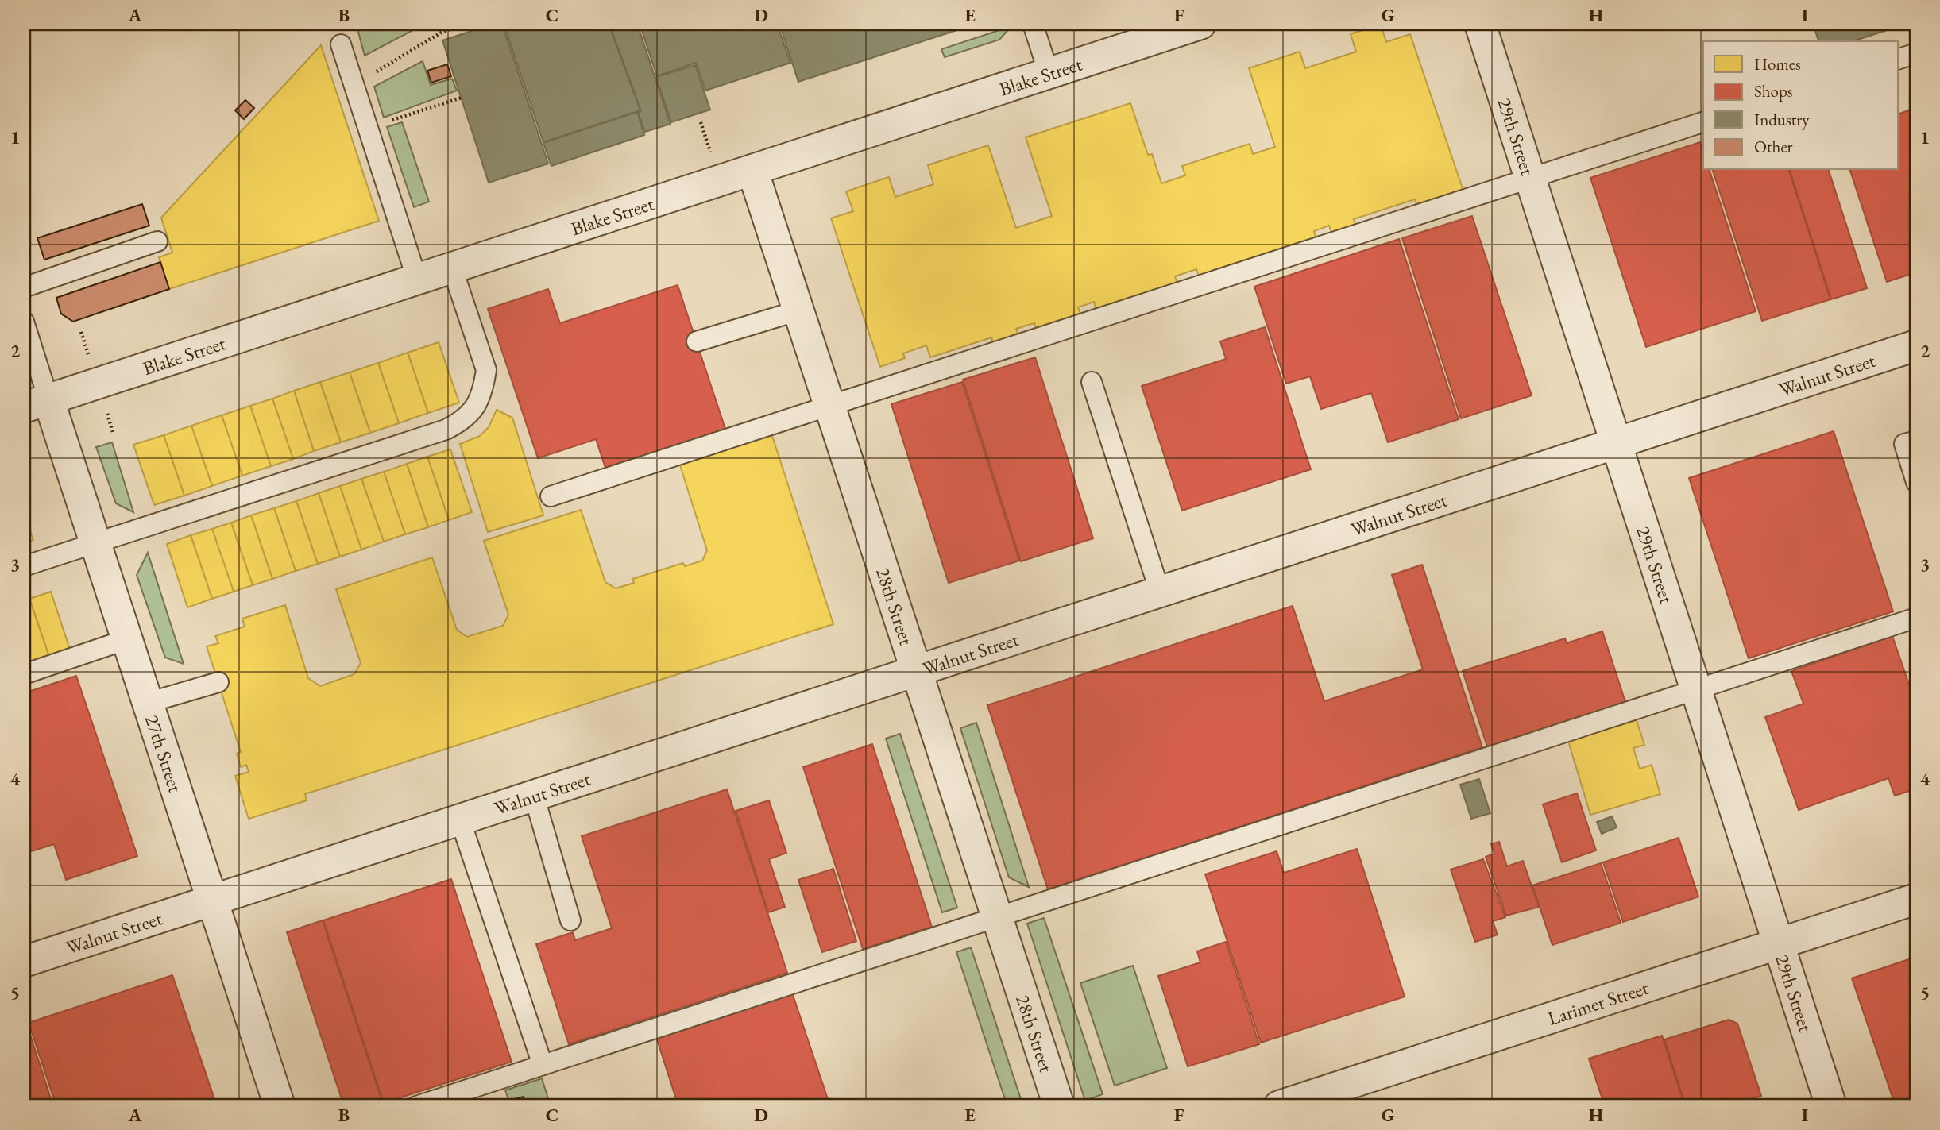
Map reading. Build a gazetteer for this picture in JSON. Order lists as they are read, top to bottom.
{
  "streets": {
    "street": [
      "Blake Street",
      "29th Street",
      "Walnut Street",
      "28th Street",
      "27th Street",
      "Larimer Street"
    ]
  },
  "crossings": [
    ["Blake Street", "28th Street"],
    ["Blake Street", "27th Street"],
    ["29th Street", "Walnut Street"],
    ["29th Street", "Larimer Street"],
    ["Walnut Street", "28th Street"],
    ["Walnut Street", "27th Street"]
  ],
  "legend": [
    "Homes",
    "Shops",
    "Industry",
    "Other"
  ],
  "grid": {
    "columns": [
      "A",
      "B",
      "C",
      "D",
      "E",
      "F",
      "G",
      "H",
      "I"
    ],
    "rows": [
      "1",
      "2",
      "3",
      "4",
      "5"
    ]
  }
}
